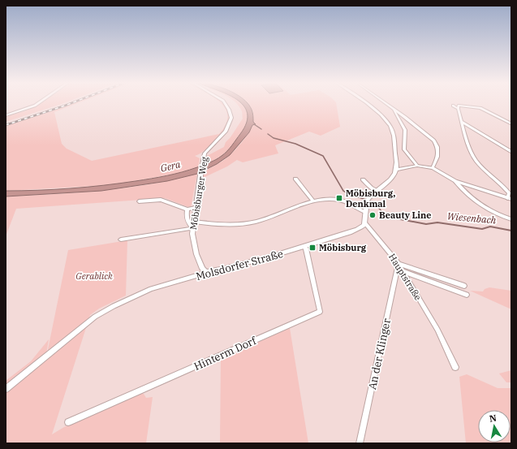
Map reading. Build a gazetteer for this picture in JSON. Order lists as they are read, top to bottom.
{
  "streets": {
    "street": [
      "Möbisburger Weg",
      "Molsdorfer Straße",
      "Hauptstraße",
      "Hinterm Dorf",
      "An der Klinger"
    ]
  },
  "crossings": [
    ["Möbisburger Weg", "Molsdorfer Straße"],
    ["Molsdorfer Straße", "Hauptstraße"],
    ["Molsdorfer Straße", "Hinterm Dorf"],
    ["Hauptstraße", "An der Klinger"]
  ],
  "water": ["Gera", "Wiesenbach"],
  "parks": ["Gerablick"],
  "places": {
    "transit": ["Möbisburg, Denkmal", "Möbisburg"],
    "other": ["Beauty Line"]
  },
  "north": "top"
}
